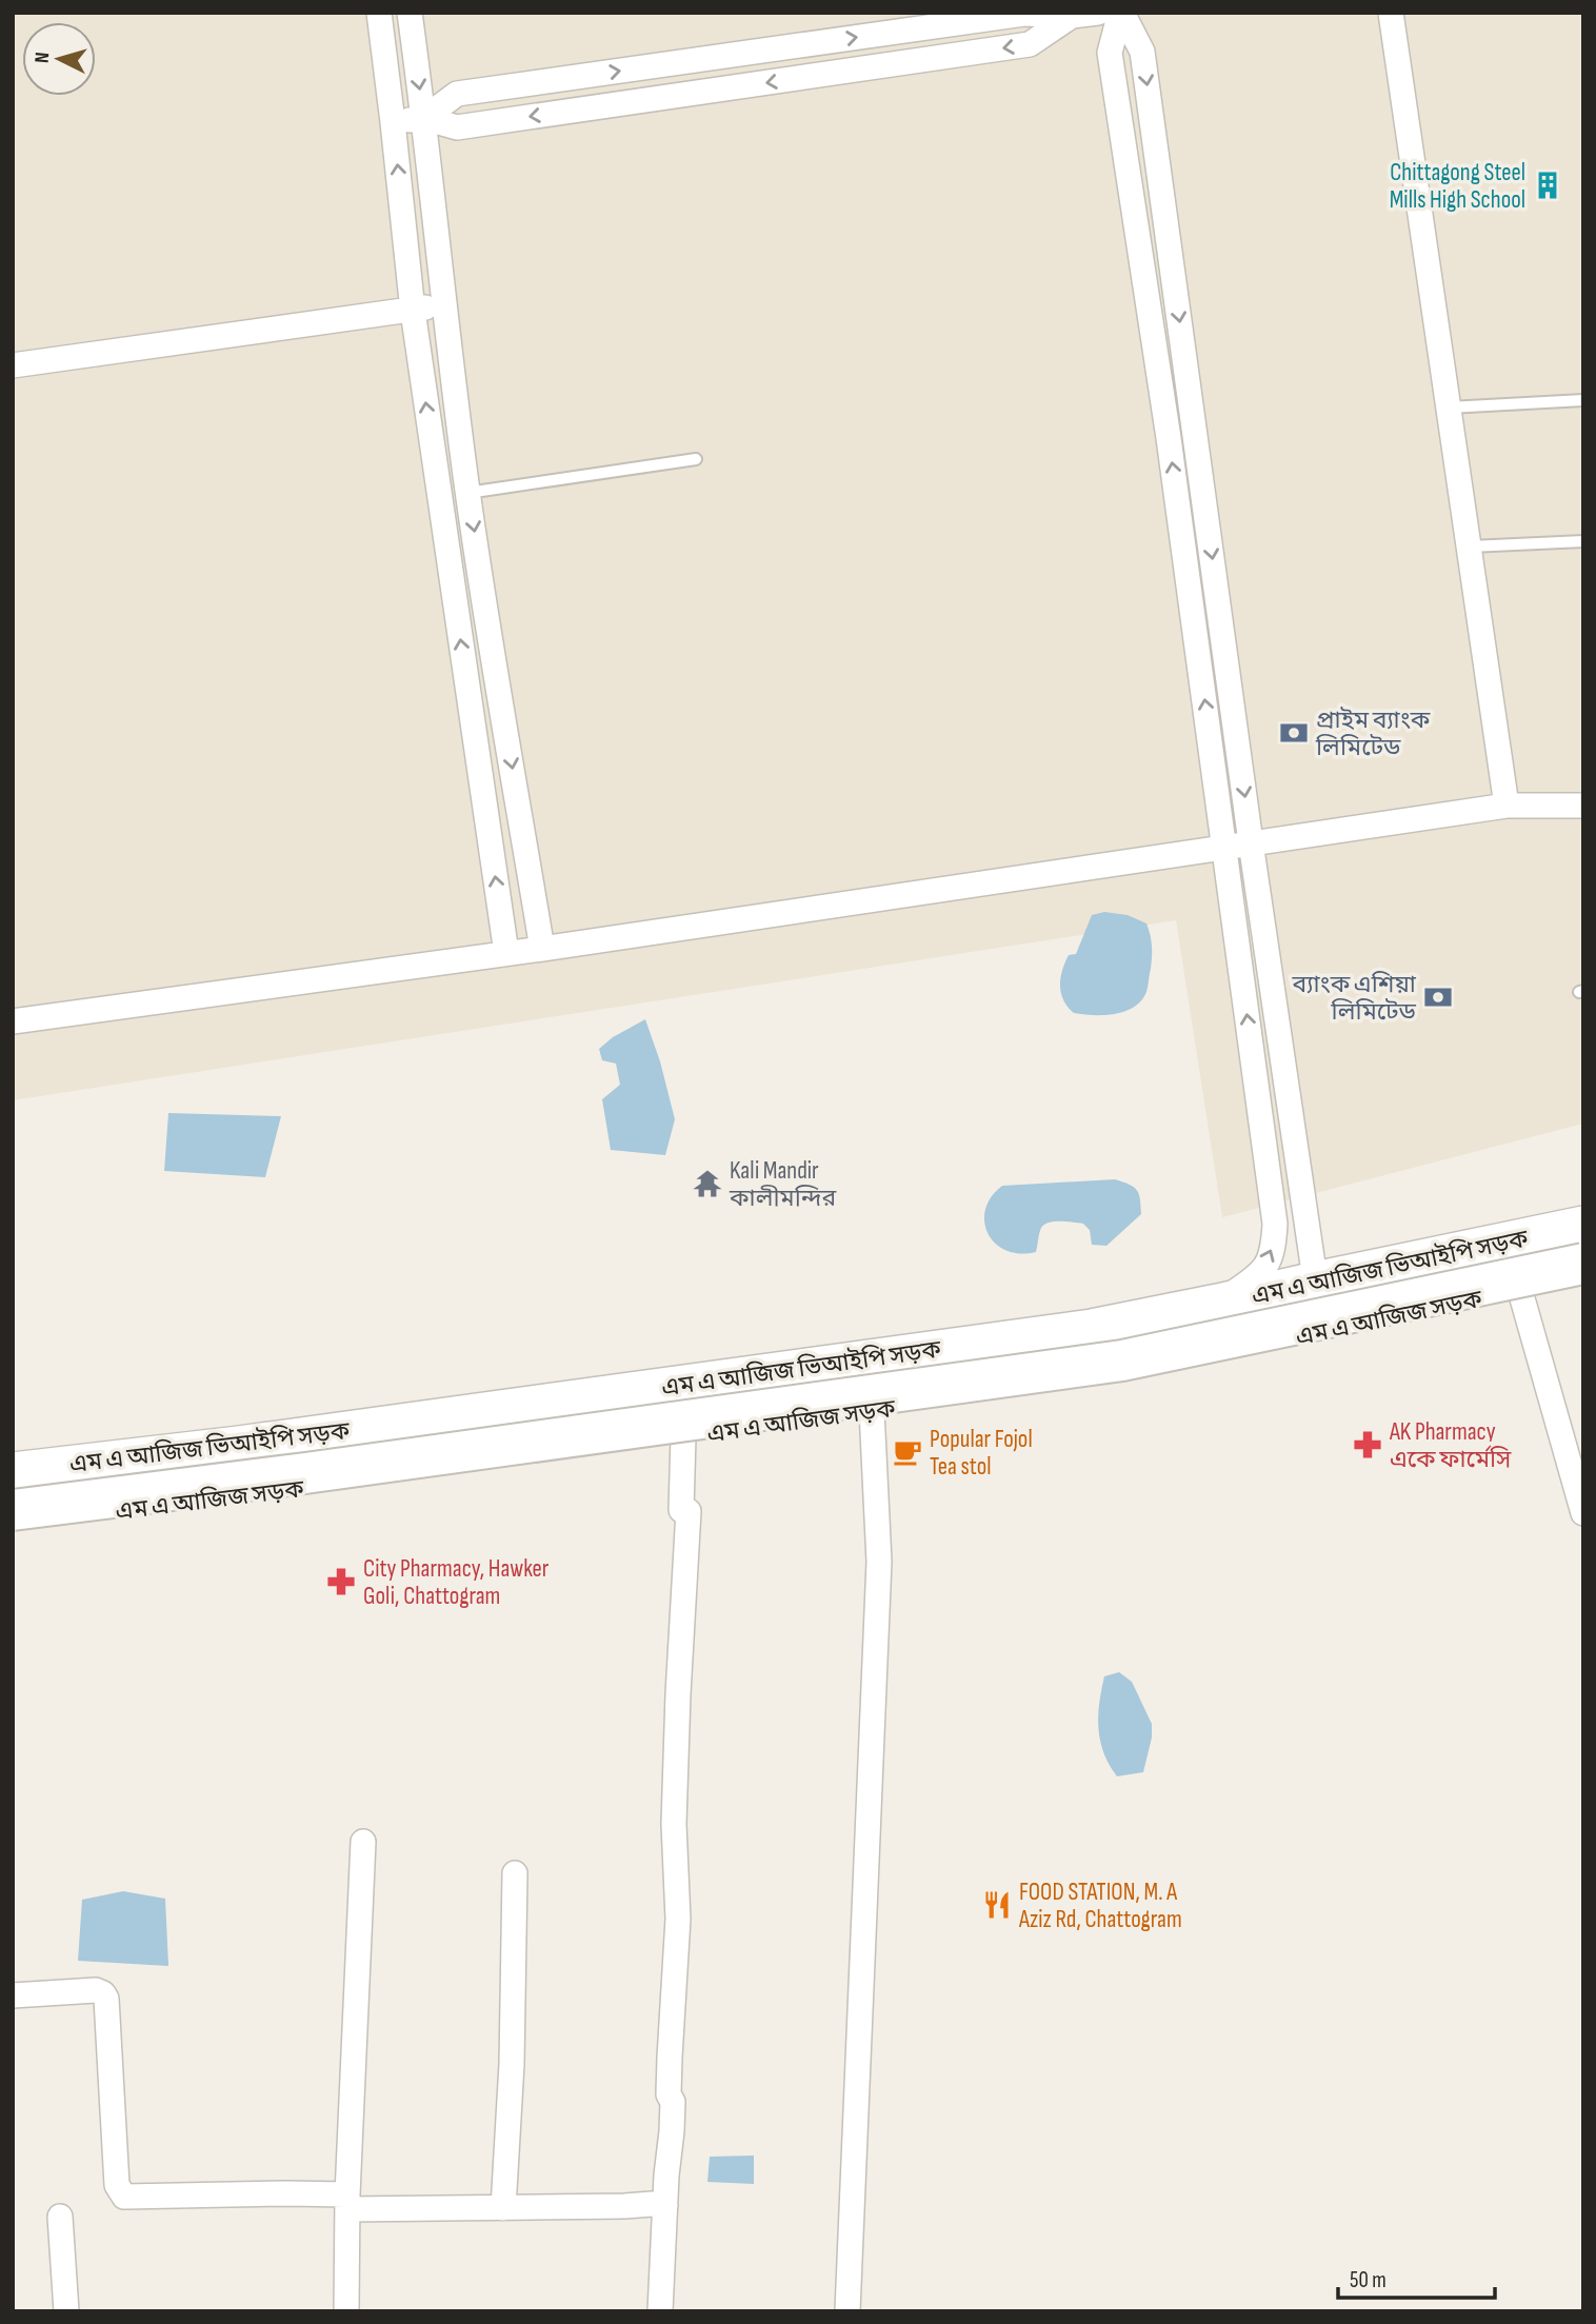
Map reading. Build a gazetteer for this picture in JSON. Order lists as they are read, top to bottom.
{
  "streets": {
    "main road": ["এম এ আজিজ ভিআইপি সড়ক", "এম এ আজিজ সড়ক"]
  },
  "places": {
    "building": ["Chittagong Steel Mills High School"],
    "bank": ["প্রাইম ব্যাংক লিমিটেড", "ব্যাংক এশিয়া লিমিটেড"],
    "temple": ["Kali Mandir কালীমন্দির"],
    "pharmacy": ["AK Pharmacy একে ফার্মেসি", "City Pharmacy, Hawker Goli, Chattogram"],
    "cafe": ["Popular Fojol Tea stol"],
    "restaurant": ["FOOD STATION, M. A Aziz Rd, Chattogram"]
  },
  "scale_bar": "50 m",
  "north": "left"
}
